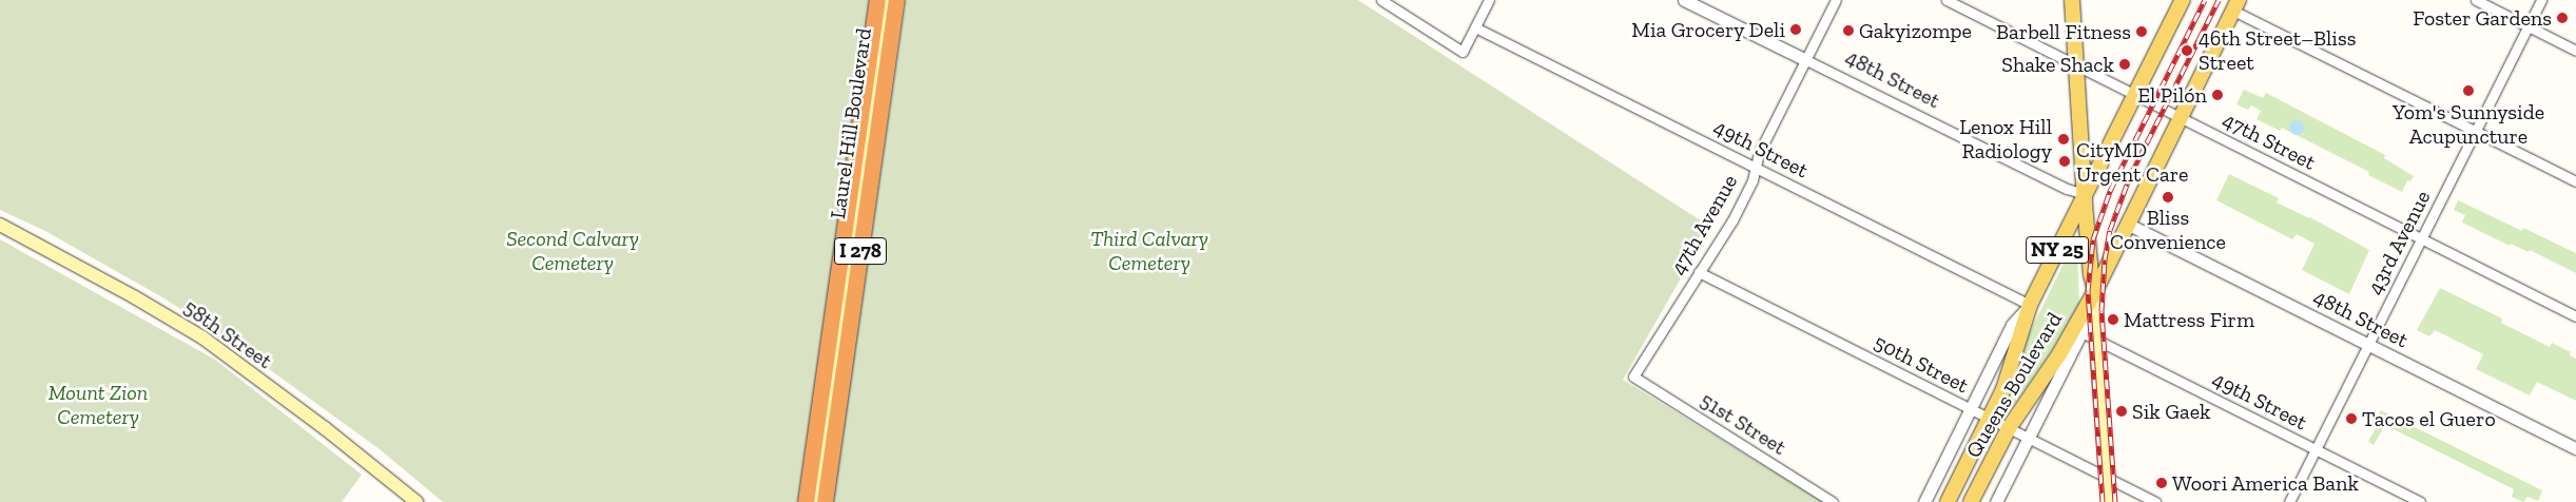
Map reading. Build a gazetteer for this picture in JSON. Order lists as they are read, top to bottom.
{
  "streets": {
    "highway": ["I 278"],
    "main road": [
      "Laurel Hill Boulevard",
      "NY 25",
      "58th Street",
      "Queens Boulevard"
    ],
    "street": [
      "48th Street",
      "47th Street",
      "49th Street",
      "47th Avenue",
      "43rd Avenue",
      "50th Street",
      "51st Street"
    ]
  },
  "crossings": [
    ["48th Street", "47th Avenue"],
    ["48th Street", "43rd Avenue"],
    ["48th Street", "Queens Boulevard"],
    ["47th Street", "43rd Avenue"],
    ["47th Street", "Queens Boulevard"],
    ["49th Street", "47th Avenue"],
    ["49th Street", "43rd Avenue"],
    ["49th Street", "Queens Boulevard"],
    ["47th Avenue", "50th Street"],
    ["47th Avenue", "51st Street"],
    ["50th Street", "Queens Boulevard"]
  ],
  "parks": ["Second Calvary Cemetery", "Third Calvary Cemetery", "Mount Zion Cemetery"],
  "places": [
    "Foster Gardens",
    "Mia Grocery Deli",
    "Gakyizompe",
    "Barbell Fitness",
    "46th Street–Bliss Street",
    "Shake Shack",
    "Yom's Sunnyside Acupuncture",
    "El Pilón",
    "Lenox Hill Radiology",
    "CityMD Urgent Care",
    "Bliss Convenience",
    "Mattress Firm",
    "Sik Gaek",
    "Tacos el Guero",
    "Woori America Bank"
  ]
}
